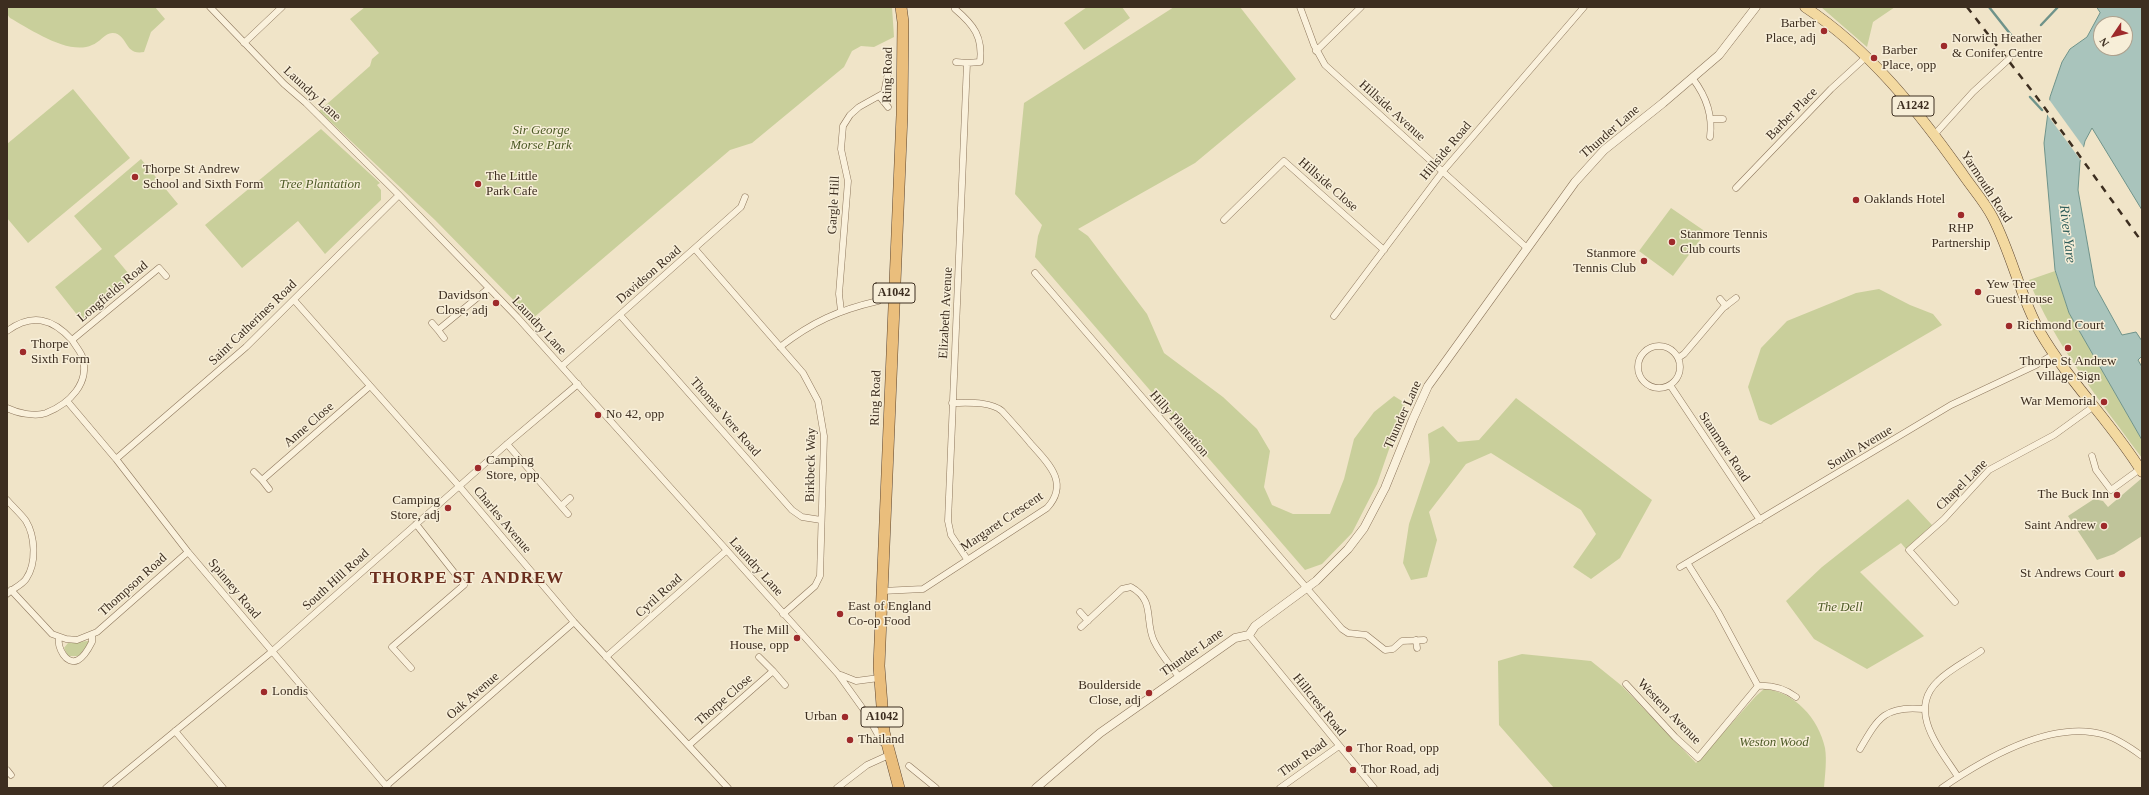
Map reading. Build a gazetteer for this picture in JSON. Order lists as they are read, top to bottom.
{
  "streets": {
    "highway": ["Ring Road", "A1042"],
    "main road": ["A1242", "Yarmouth Road"],
    "street": [
      "Laundry Lane",
      "Hillside Avenue",
      "Barber Place",
      "Thunder Lane",
      "Hillside Road",
      "Hillside Close",
      "Gargle Hill",
      "Davidson Road",
      "Longfields Road",
      "Elizabeth Avenue",
      "Saint Catherines Road",
      "Thomas Vere Road",
      "Hilly Plantation",
      "Anne Close",
      "Stanmore Road",
      "South Avenue",
      "Birkbeck Way",
      "Chapel Lane",
      "Charles Avenue",
      "Margaret Crescent",
      "South Hill Road",
      "Thompson Road",
      "Spinney Road",
      "Cyril Road",
      "Oak Avenue",
      "Thorpe Close",
      "Hillcrest Road",
      "Western Avenue",
      "Thor Road"
    ]
  },
  "crossings": [
    ["Ring Road", "Laundry Lane"],
    ["Ring Road", "Margaret Crescent"],
    ["Laundry Lane", "Davidson Road"],
    ["Laundry Lane", "Saint Catherines Road"],
    ["Laundry Lane", "Birkbeck Way"],
    ["Laundry Lane", "South Hill Road"],
    ["Laundry Lane", "Cyril Road"],
    ["Hillside Avenue", "Thunder Lane"],
    ["Hillside Avenue", "Hillside Road"],
    ["Barber Place", "Yarmouth Road"],
    ["Thunder Lane", "Hilly Plantation"],
    ["Thunder Lane", "Hillcrest Road"],
    ["Hillside Road", "Hillside Close"],
    ["Yarmouth Road", "South Avenue"],
    ["Yarmouth Road", "Chapel Lane"],
    ["Davidson Road", "Thomas Vere Road"],
    ["Davidson Road", "Birkbeck Way"],
    ["Elizabeth Avenue", "Margaret Crescent"],
    ["Saint Catherines Road", "Charles Avenue"],
    ["Saint Catherines Road", "Spinney Road"],
    ["Thomas Vere Road", "Birkbeck Way"],
    ["Anne Close", "Charles Avenue"],
    ["Stanmore Road", "South Avenue"],
    ["Charles Avenue", "South Hill Road"],
    ["Charles Avenue", "Cyril Road"],
    ["Charles Avenue", "Oak Avenue"],
    ["Charles Avenue", "Thorpe Close"],
    ["South Hill Road", "Spinney Road"],
    ["Thompson Road", "Spinney Road"],
    ["Spinney Road", "Oak Avenue"],
    ["Hillcrest Road", "Thor Road"]
  ],
  "districts": ["THORPE ST ANDREW"],
  "water": ["River Yare"],
  "parks": [
    "Sir George Morse Park",
    "Tree Plantation",
    "The Dell",
    "Weston Wood"
  ],
  "places": [
    "Barber Place, adj",
    "Norwich Heather & Conifer Centre",
    "Barber Place, opp",
    "Thorpe St Andrew School and Sixth Form",
    "The Little Park Cafe",
    "Oaklands Hotel",
    "RHP Partnership",
    "Stanmore Tennis Club courts",
    "Stanmore Tennis Club",
    "Yew Tree Guest House",
    "Davidson Close, adj",
    "Richmond Court",
    "Thorpe St Andrew Village Sign",
    "Thorpe Sixth Form",
    "War Memorial",
    "No 42, opp",
    "Camping Store, opp",
    "The Buck Inn",
    "Camping Store, adj",
    "Saint Andrew",
    "St Andrews Court",
    "East of England Co-op Food",
    "The Mill House, opp",
    "Londis",
    "Boulderside Close, adj",
    "Urban",
    "Thailand",
    "Thor Road, opp",
    "Thor Road, adj"
  ],
  "north": "bottom left"
}
